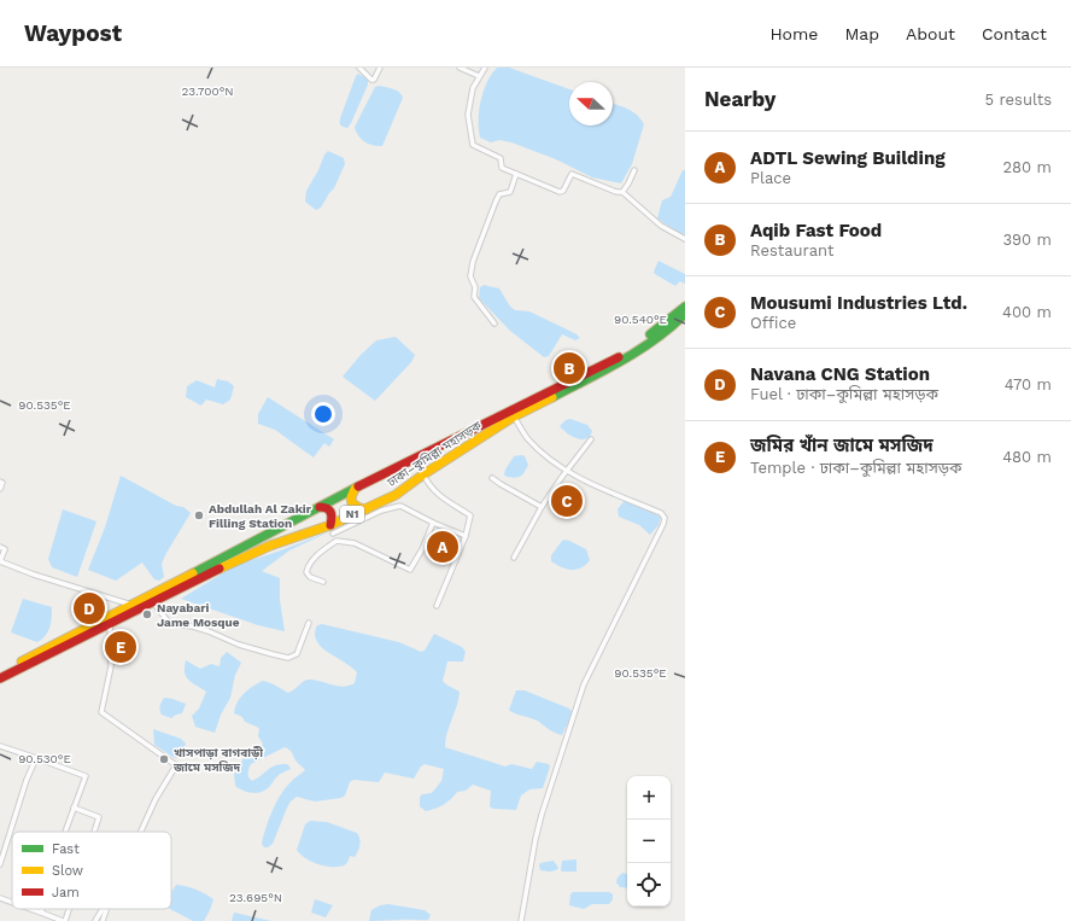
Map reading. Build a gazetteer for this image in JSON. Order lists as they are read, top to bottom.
{
  "streets": {
    "highway": ["ঢাকা–কুমিল্লা মহাসড়ক", "N1"]
  },
  "places": ["Abdullah Al Zakir Filling Station", "Nayabari Jame Mosque", "খাসপাড়া বাগবাড়ী জামে মসজিদ"],
  "legend": ["Fast", "Slow", "Jam"],
  "north": "left",
  "page": {
    "header": "Waypost",
    "nav": [
      "Home",
      "Map",
      "About",
      "Contact"
    ],
    "heading": ["Nearby", "5 results"],
    "list": [
      {
        "mark": "A",
        "name": "ADTL Sewing Building",
        "note": "Place",
        "value": "280 m"
      },
      {
        "mark": "B",
        "name": "Aqib Fast Food",
        "note": "Restaurant",
        "value": "390 m"
      },
      {
        "mark": "C",
        "name": "Mousumi Industries Ltd.",
        "note": "Office",
        "value": "400 m"
      },
      {
        "mark": "D",
        "name": "Navana CNG Station",
        "note": "Fuel · ঢাকা–কুমিল্লা মহাসড়ক",
        "value": "470 m"
      },
      {
        "mark": "E",
        "name": "জমির খাঁন জামে মসজিদ",
        "note": "Temple · ঢাকা–কুমিল্লা মহাসড়ক",
        "value": "480 m"
      }
    ],
    "pins": [
      "B",
      "C",
      "A",
      "D",
      "E"
    ],
    "map_buttons": ["+", "−"]
  },
  "coordinates": [
    "23.700°N",
    "90.540°E",
    "90.535°E",
    "90.530°E",
    "23.695°N"
  ]
}
